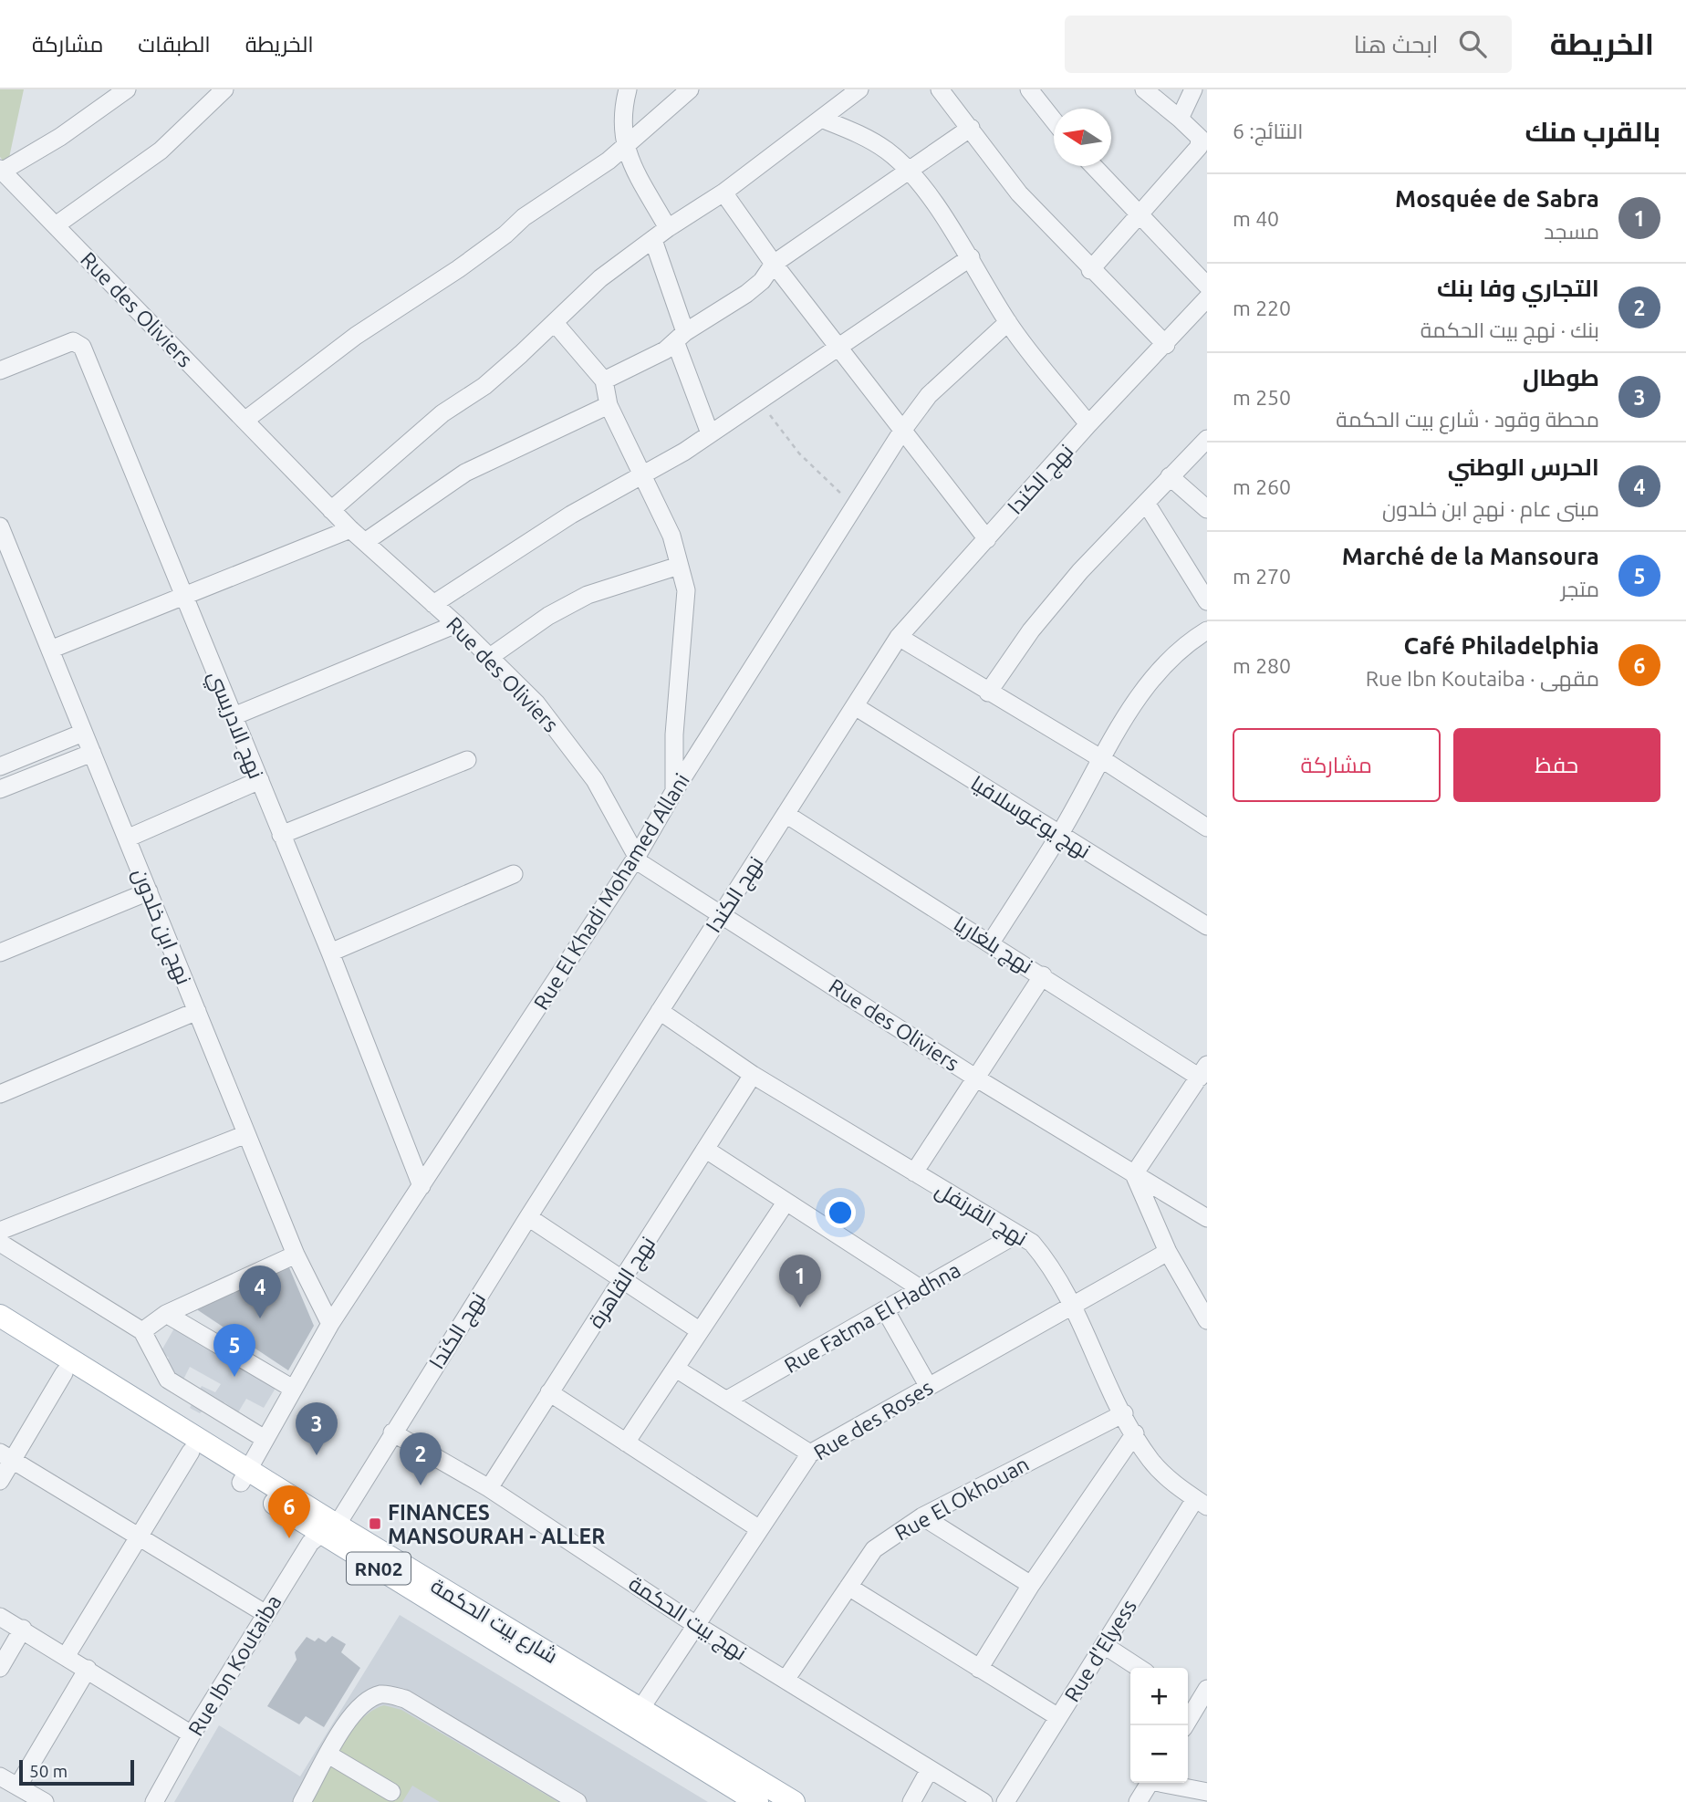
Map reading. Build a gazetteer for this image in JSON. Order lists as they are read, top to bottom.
{
  "streets": {
    "main road": ["RN02", "شارع بيت الحكمة"],
    "street": [
      "Rue des Oliviers",
      "نهج الكندا",
      "نهج الادريسي",
      "نهج يوغوسلافيا",
      "Rue El Khadi Mohamed Allani",
      "نهج ابن خلدون",
      "نهج بلغاريا",
      "نهج القرنفل",
      "نهج القاهرة",
      "Rue Fatma El Hadhna",
      "Rue des Roses",
      "Rue El Okhouan",
      "نهج بيت الحكمة",
      "Rue d'Elyess",
      "Rue Ibn Koutaiba"
    ]
  },
  "crossings": [
    ["Rue des Oliviers", "نهج الكندا"],
    ["Rue des Oliviers", "Rue El Khadi Mohamed Allani"],
    ["نهج الكندا", "نهج يوغوسلافيا"],
    ["نهج الكندا", "نهج بلغاريا"],
    ["نهج الكندا", "نهج القرنفل"],
    ["نهج الكندا", "نهج بيت الحكمة"],
    ["نهج الكندا", "شارع بيت الحكمة"],
    ["نهج الكندا", "Rue Ibn Koutaiba"],
    ["نهج الادريسي", "Rue El Khadi Mohamed Allani"],
    ["Rue El Khadi Mohamed Allani", "نهج ابن خلدون"],
    ["Rue El Khadi Mohamed Allani", "شارع بيت الحكمة"],
    ["نهج القرنفل", "نهج القاهرة"],
    ["نهج القرنفل", "Rue Fatma El Hadhna"],
    ["نهج القرنفل", "Rue des Roses"],
    ["نهج القرنفل", "Rue El Okhouan"],
    ["نهج القرنفل", "Rue d'Elyess"],
    ["نهج القاهرة", "نهج بيت الحكمة"],
    ["Rue des Roses", "نهج بيت الحكمة"],
    ["Rue des Roses", "شارع بيت الحكمة"],
    ["Rue El Okhouan", "نهج بيت الحكمة"],
    ["شارع بيت الحكمة", "Rue Ibn Koutaiba"]
  ],
  "places": {
    "transit": ["FINANCES MANSOURAH - ALLER"]
  },
  "scale_bar": "50 m",
  "north": "left",
  "page": {
    "header": "الخريطة",
    "search": "ابحث هنا",
    "nav": ["الخريطة", "الطبقات", "مشاركة"],
    "heading": ["بالقرب منك", "النتائج: 6"],
    "list": [
      {
        "mark": "1",
        "name": "Mosquée de Sabra",
        "note": "مسجد",
        "value": "40 m"
      },
      {
        "mark": "2",
        "name": "التجاري وفا بنك",
        "note": "بنك · نهج بيت الحكمة",
        "value": "220 m"
      },
      {
        "mark": "3",
        "name": "طوطال",
        "note": "محطة وقود · شارع بيت الحكمة",
        "value": "250 m"
      },
      {
        "mark": "4",
        "name": "الحرس الوطني",
        "note": "مبنى عام · نهج ابن خلدون",
        "value": "260 m"
      },
      {
        "mark": "5",
        "name": "Marché de la Mansoura",
        "note": "متجر",
        "value": "270 m"
      },
      {
        "mark": "6",
        "name": "Café Philadelphia",
        "note": "مقهى · Rue Ibn Koutaiba",
        "value": "280 m"
      }
    ],
    "buttons": ["حفظ", "مشاركة"],
    "pins": [
      "1",
      "4",
      "5",
      "3",
      "2",
      "6"
    ],
    "map_buttons": ["+", "−"],
    "scale": "50 m"
  }
}
